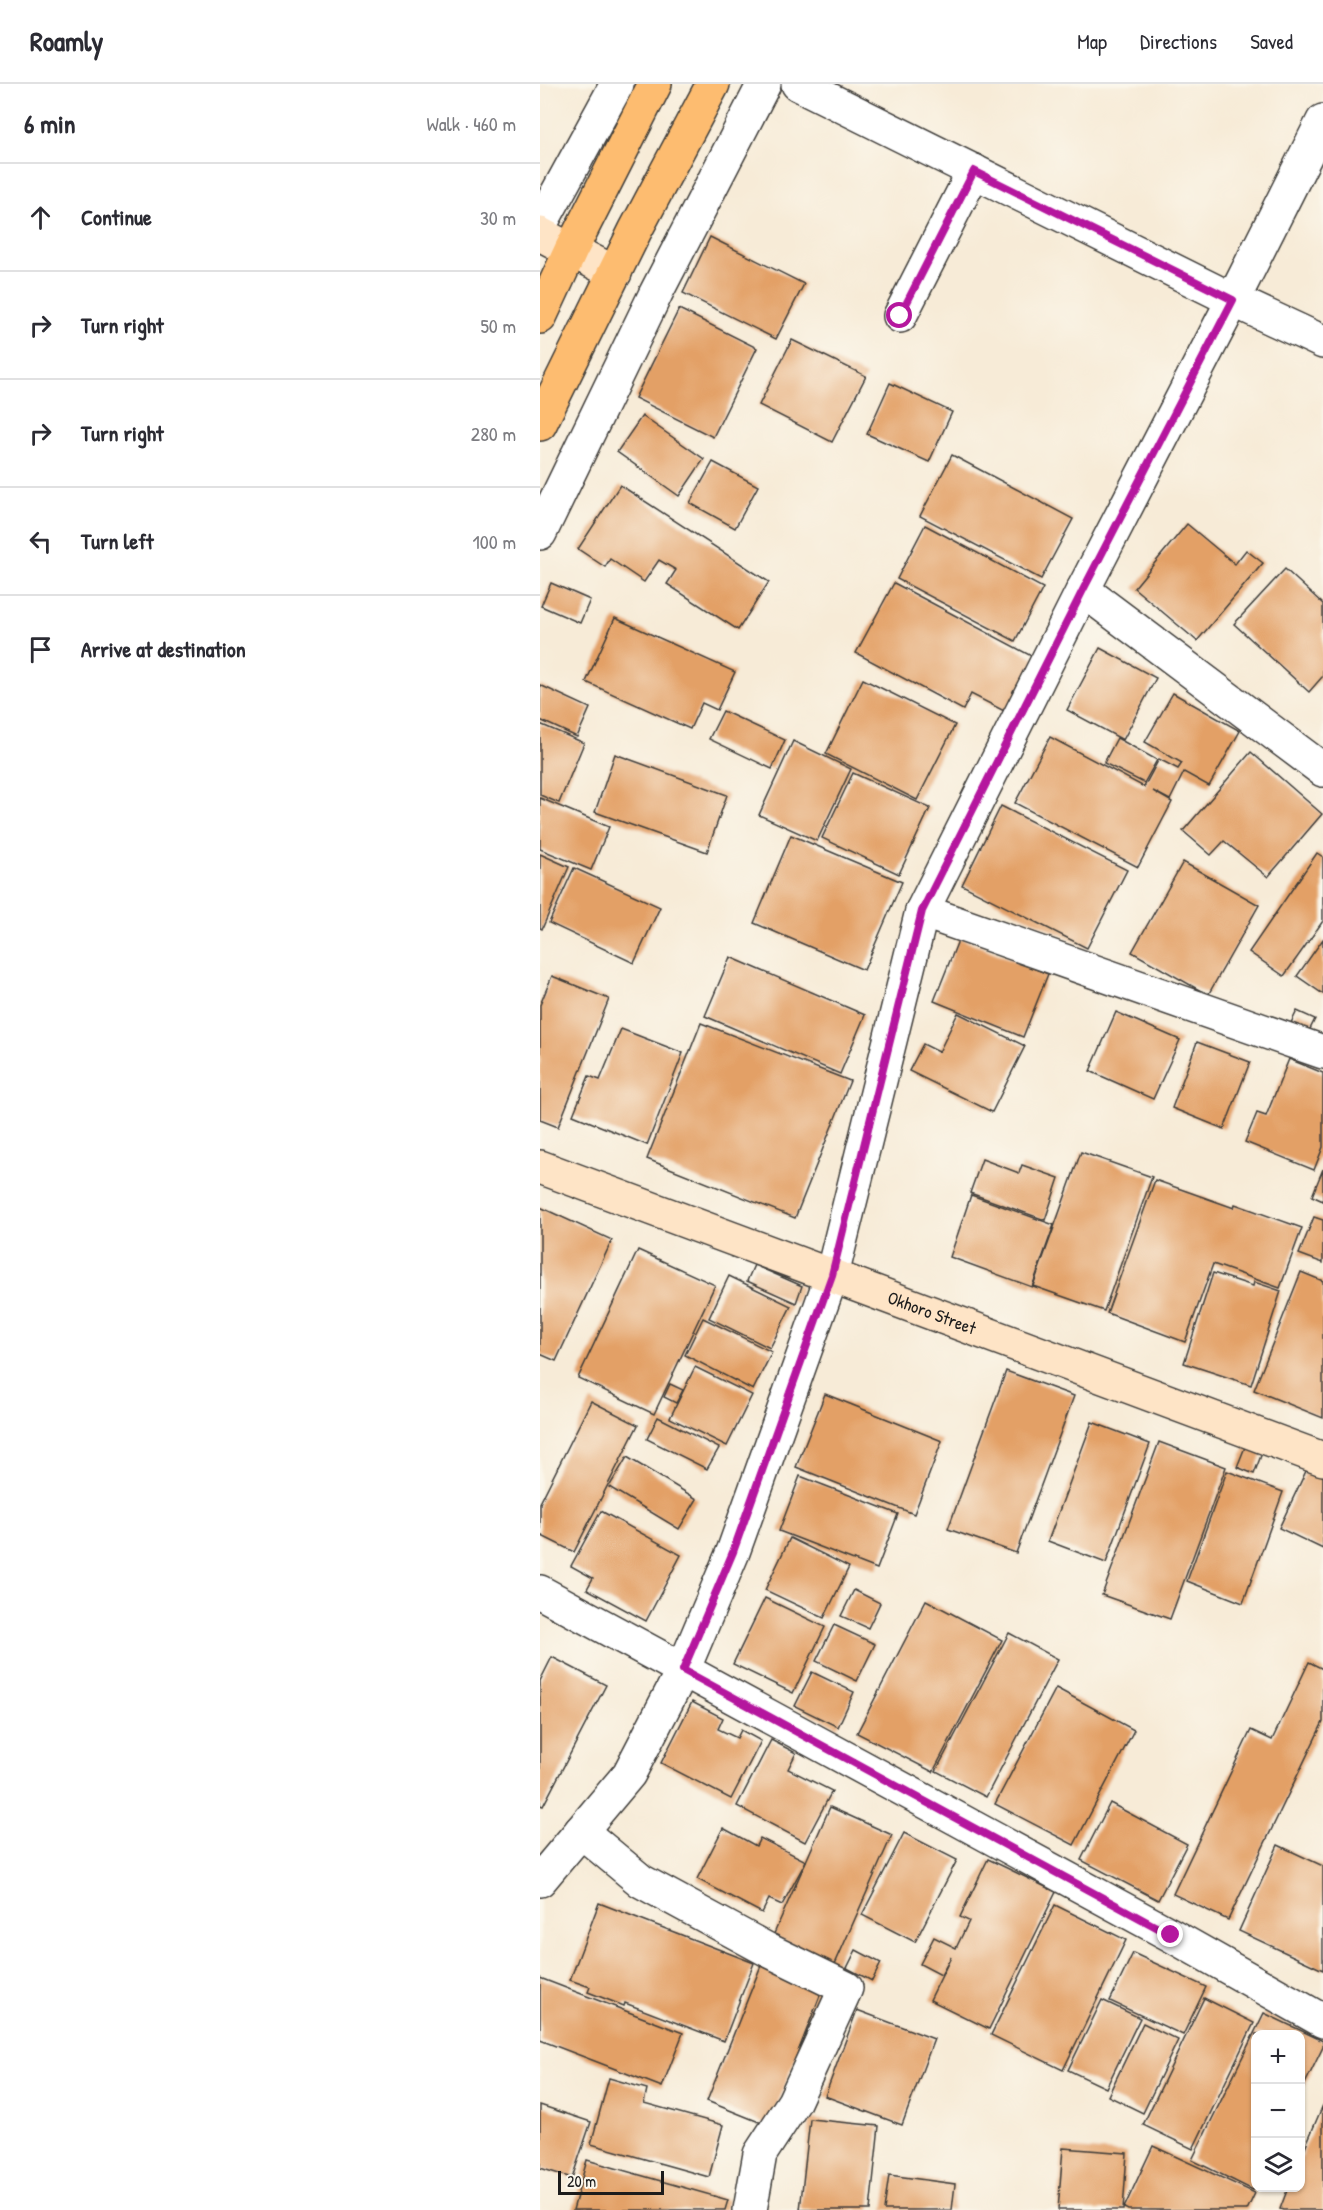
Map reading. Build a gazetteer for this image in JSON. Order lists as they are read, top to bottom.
{
  "streets": {
    "street": ["Okhoro Street"]
  },
  "scale_bar": "20 m",
  "page": {
    "header": "Roamly",
    "nav": ["Map", "Directions", "Saved"],
    "heading": ["6 min", "Walk · 460 m"],
    "list": [
      ["Continue", "30 m"],
      ["Turn right", "50 m"],
      ["Turn right", "280 m"],
      ["Turn left", "100 m"],
      "Arrive at destination"
    ],
    "map_buttons": ["+", "−"],
    "scale": "20 m"
  }
}
